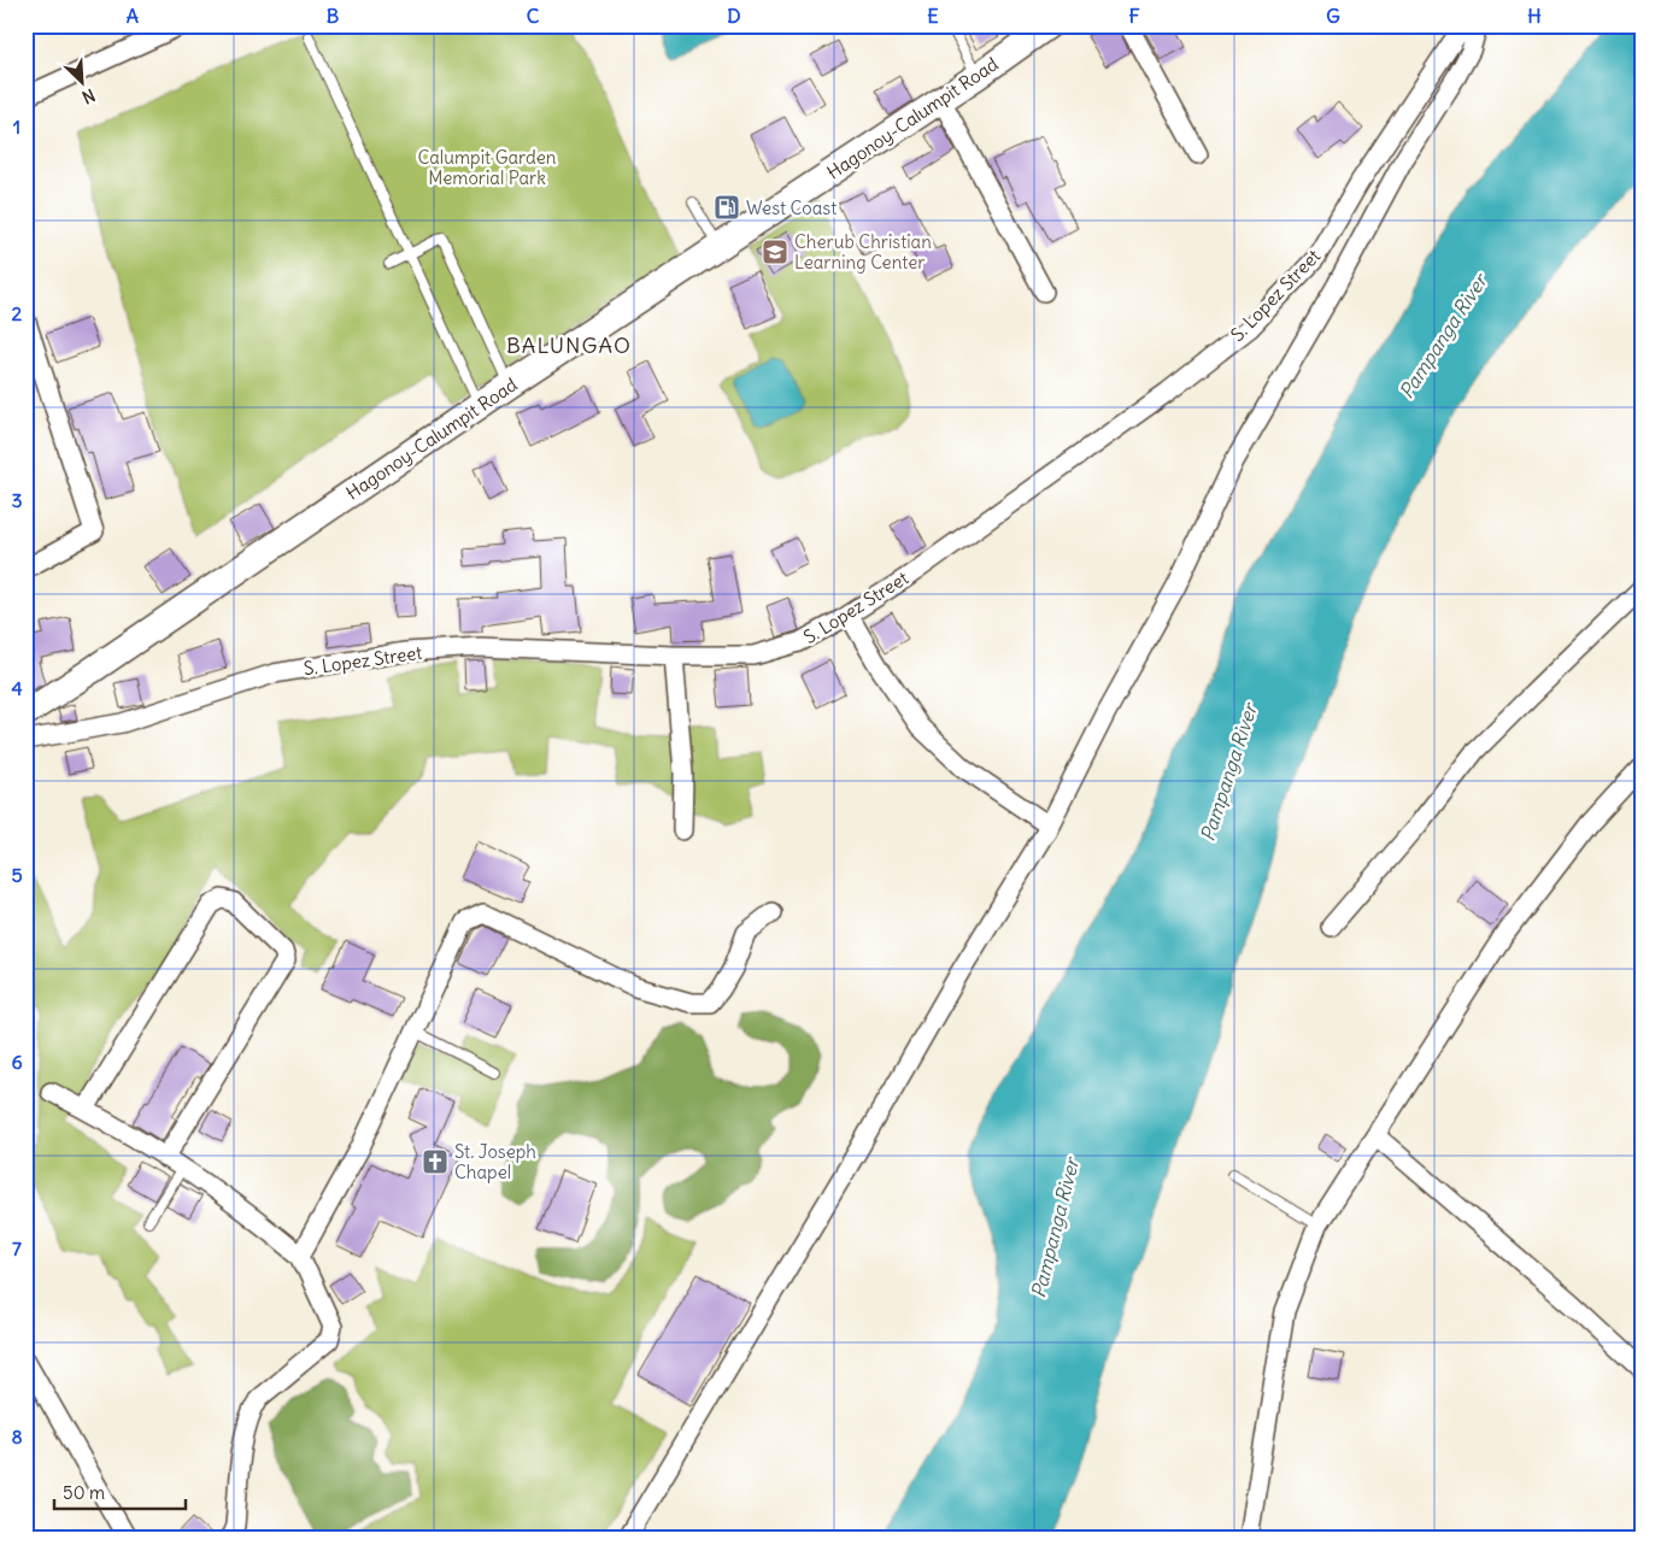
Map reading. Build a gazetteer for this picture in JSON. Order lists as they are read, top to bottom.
{
  "streets": {
    "main road": ["Hagonoy-Calumpit Road"],
    "street": ["S. Lopez Street"]
  },
  "districts": ["BALUNGAO"],
  "water": ["Pampanga River"],
  "parks": ["Calumpit Garden Memorial Park"],
  "places": {
    "fuel station": ["West Coast"],
    "school or university": ["Cherub Christian Learning Center"],
    "church": ["St. Joseph Chapel"]
  },
  "scale_bar": "50 m",
  "north": "bottom right",
  "grid": {
    "columns": [
      "A",
      "B",
      "C",
      "D",
      "E",
      "F",
      "G",
      "H"
    ],
    "rows": [
      "1",
      "2",
      "3",
      "4",
      "5",
      "6",
      "7",
      "8"
    ]
  }
}
